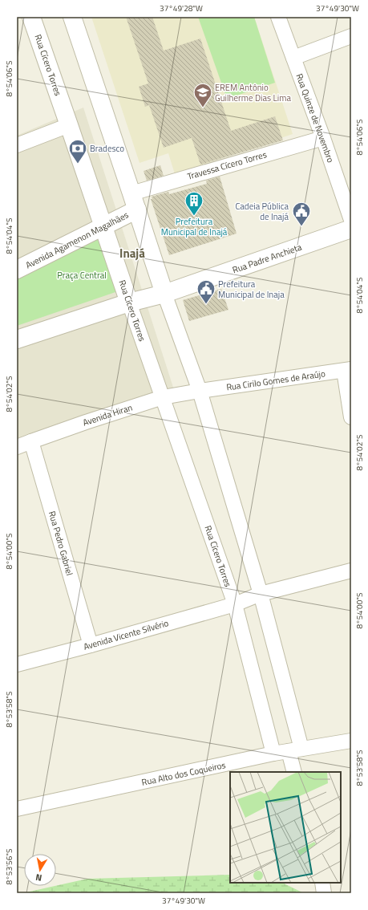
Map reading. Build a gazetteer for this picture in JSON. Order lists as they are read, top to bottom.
{
  "streets": {
    "street": [
      "Rua Cícero Torres",
      "Rua Quinze de Novembro",
      "Travessa Cícero Torres",
      "Avenida Agamenon Magalhães",
      "Rua Padre Anchieta",
      "Rua Cirilo Gomes de Araújo",
      "Avenida Hiran",
      "Rua Pedro Gabriel",
      "Avenida Vicente Silvério",
      "Rua Alto dos Coqueiros"
    ]
  },
  "crossings": [
    ["Rua Cícero Torres", "Avenida Agamenon Magalhães"],
    ["Rua Cícero Torres", "Avenida Hiran"],
    ["Rua Cícero Torres", "Avenida Vicente Silvério"],
    ["Rua Cícero Torres", "Rua Alto dos Coqueiros"],
    ["Rua Quinze de Novembro", "Travessa Cícero Torres"],
    ["Rua Cirilo Gomes de Araújo", "Avenida Hiran"],
    ["Avenida Hiran", "Rua Pedro Gabriel"],
    ["Rua Pedro Gabriel", "Avenida Vicente Silvério"]
  ],
  "districts": ["Inajá"],
  "parks": ["Praça Central"],
  "places": {
    "school or university": ["EREM Antônio Guilherme Dias Lima"],
    "bank": ["Bradesco"],
    "building": ["Prefeitura Municipal de Inajá"],
    "public building": ["Cadeia Pública de Inajá", "Prefeitura Municipal de Inaja"]
  },
  "north": "bottom",
  "coordinates": [
    "37°49'28\"W",
    "37°49'30\"W",
    "8°54'06\"S",
    "8°54'04\"S",
    "8°54'02\"S",
    "8°54'00\"S",
    "8°53'58\"S",
    "8°53'56\"S"
  ]
}
